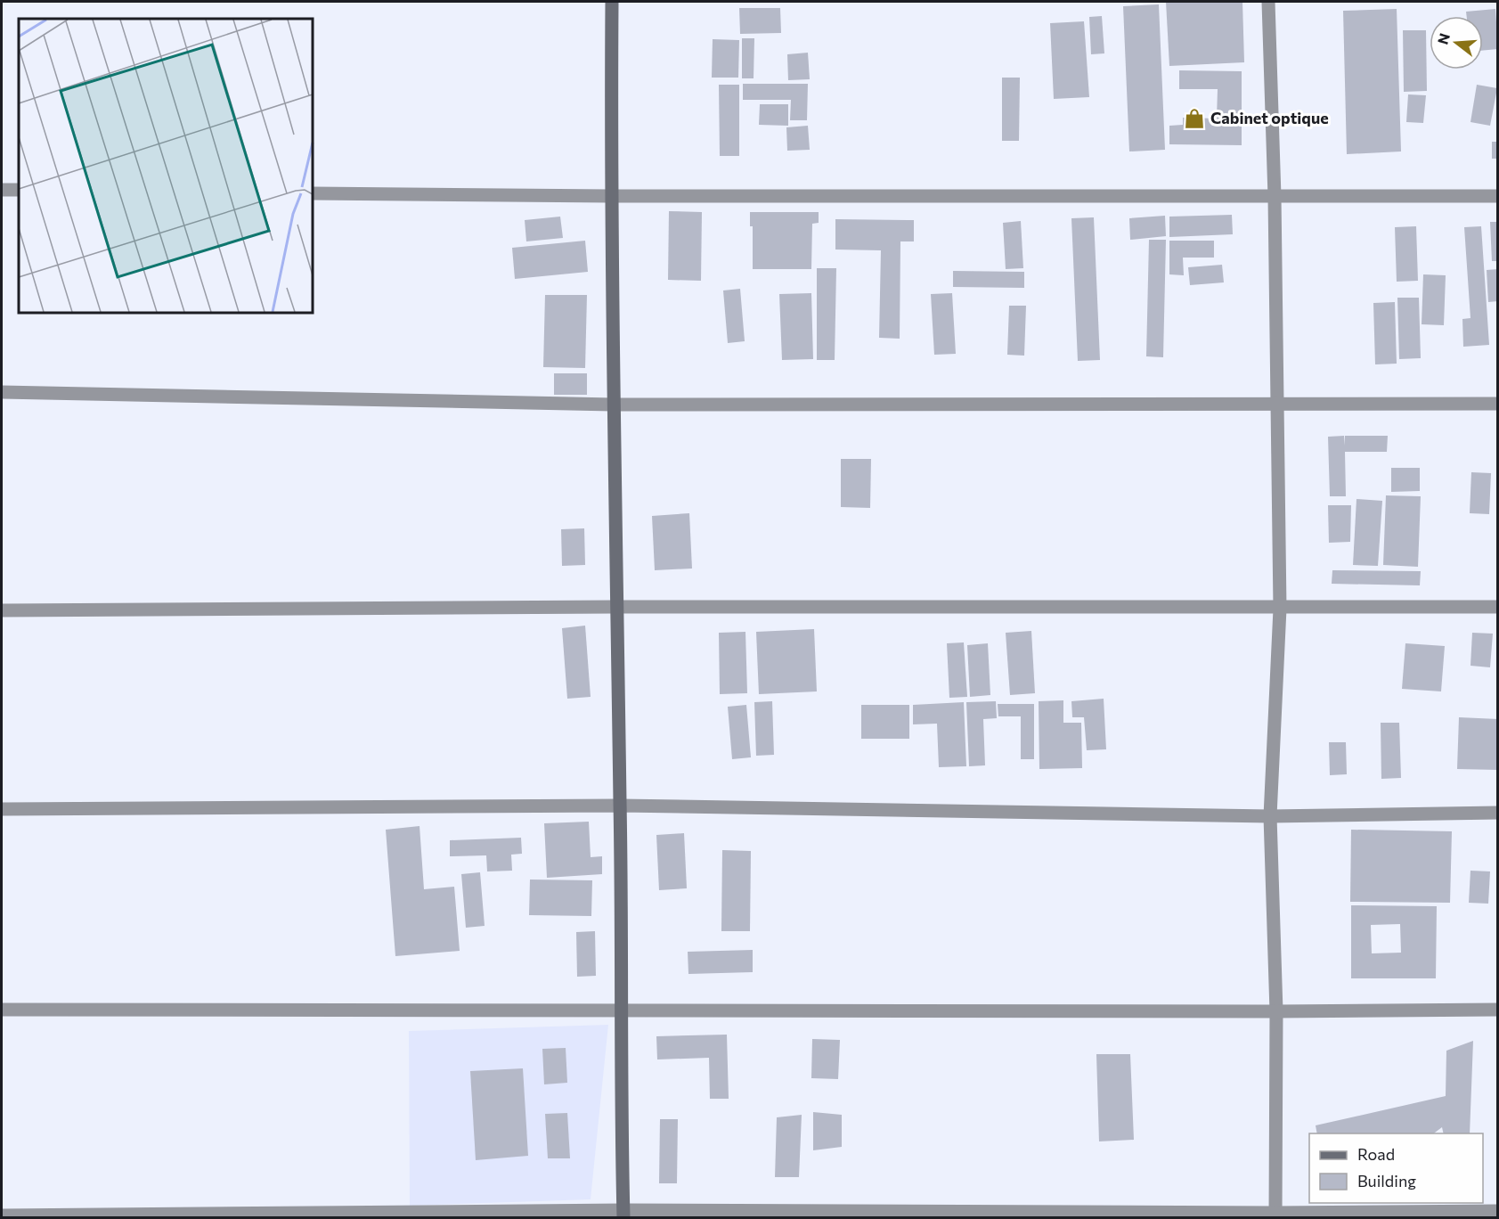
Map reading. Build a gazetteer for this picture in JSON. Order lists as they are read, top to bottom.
{
  "places": {
    "shop": ["Cabinet optique"]
  },
  "legend": ["Road", "Building"],
  "north": "left"
}
